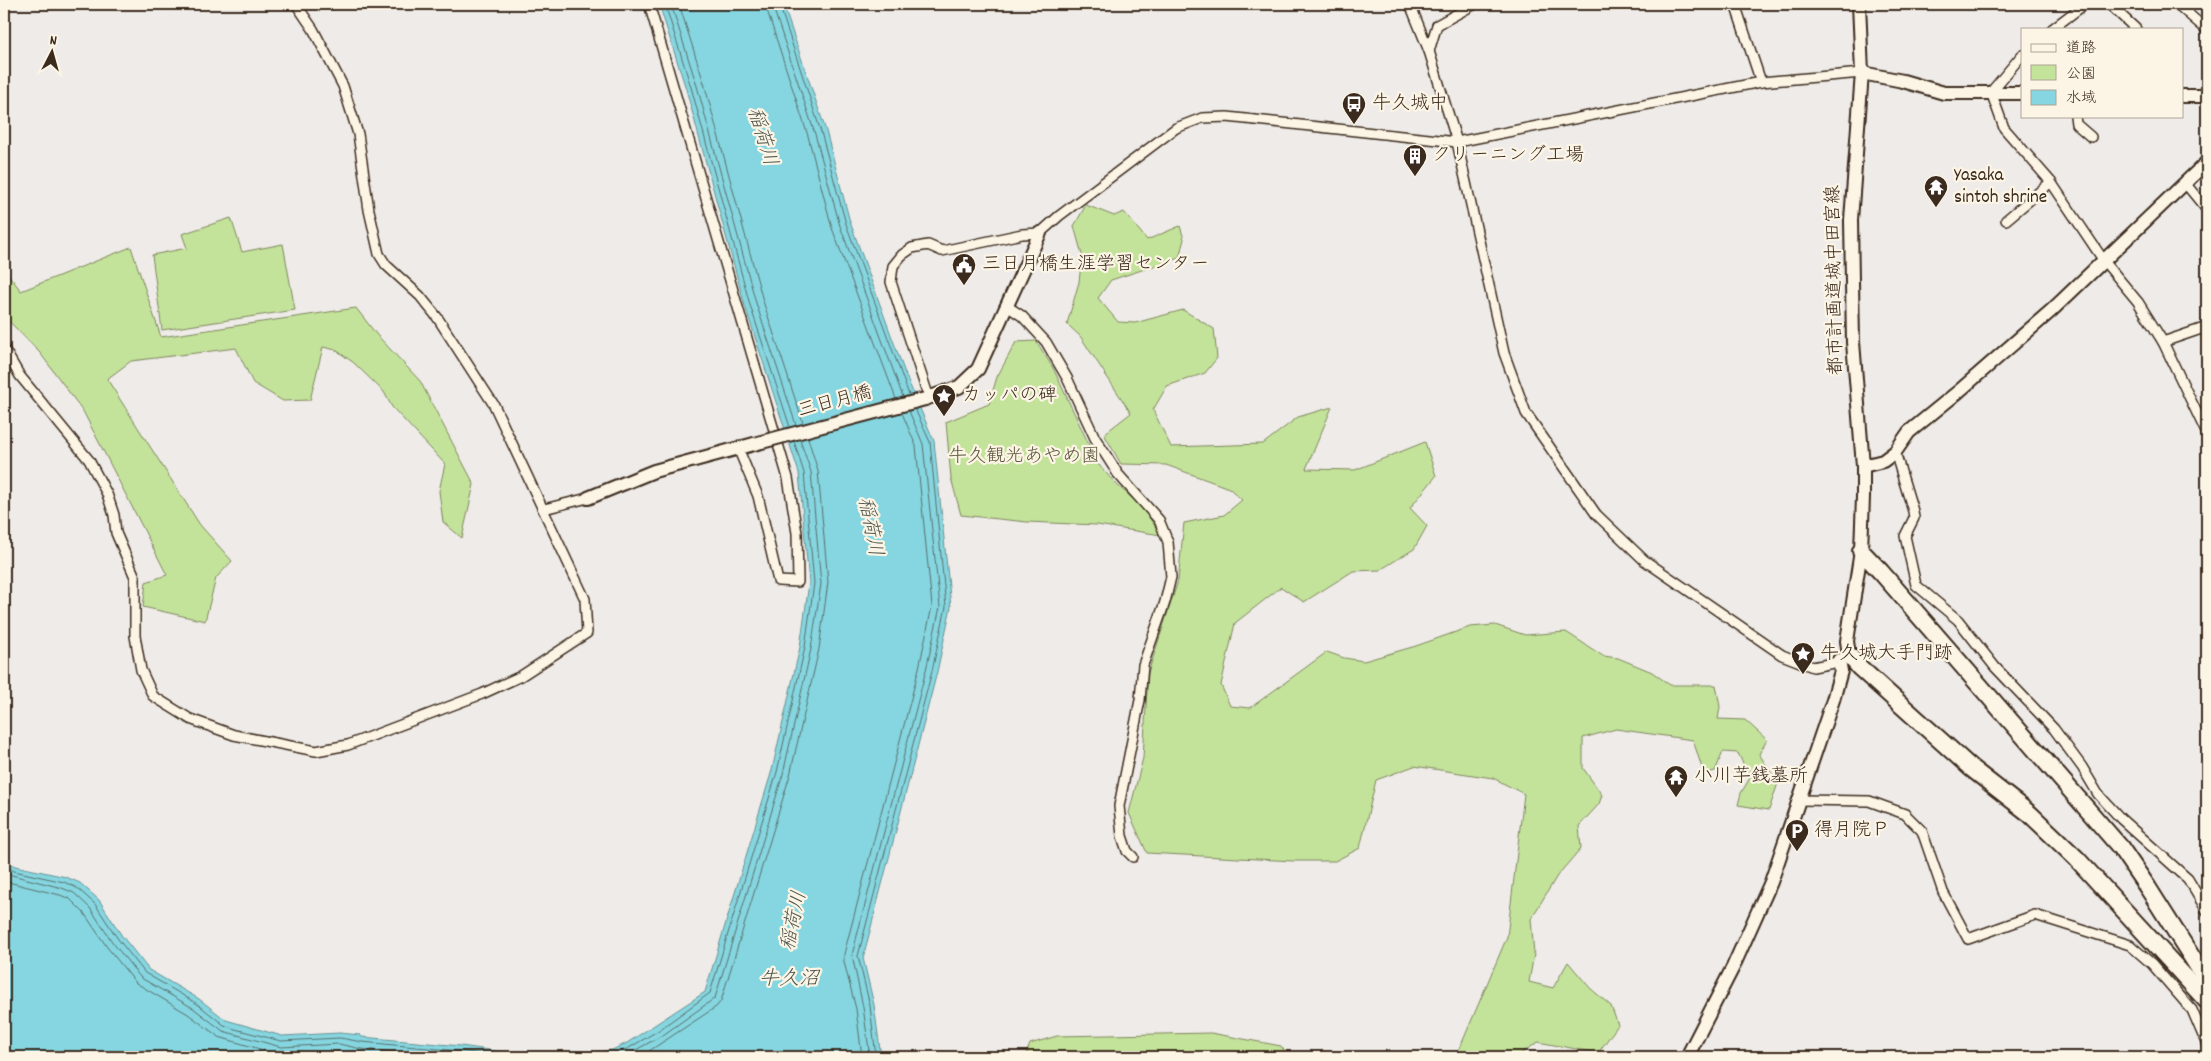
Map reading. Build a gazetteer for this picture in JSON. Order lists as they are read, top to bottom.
{
  "streets": {
    "street": ["都市計画道城中田宮線", "三日月橋"]
  },
  "water": ["稲荷川", "牛久沼"],
  "parks": ["牛久観光あやめ園"],
  "places": {
    "bus stop": ["牛久城中"],
    "building": ["クリーニング工場"],
    "temple": ["Yasaka sintoh shrine", "小川芋銭墓所"],
    "public building": ["三日月橋生涯学習センター"],
    "place": ["カッパの碑", "牛久城大手門跡"],
    "parking": ["得月院Ｐ"]
  },
  "legend": ["道路", "公園", "水域"],
  "north": "top"
}
